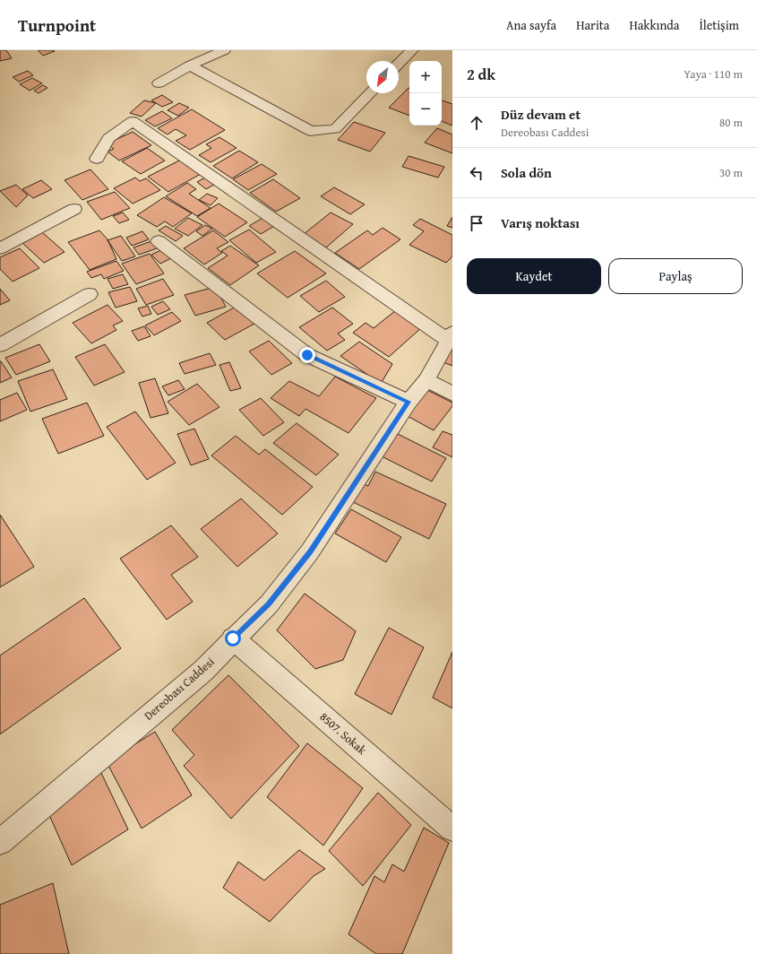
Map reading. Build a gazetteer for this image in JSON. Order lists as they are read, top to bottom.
{
  "streets": {
    "street": ["Dereobası Caddesi", "8507. Sokak"]
  },
  "crossings": [
    ["Dereobası Caddesi", "8507. Sokak"]
  ],
  "north": "bottom left",
  "page": {
    "header": "Turnpoint",
    "nav": [
      "Ana sayfa",
      "Harita",
      "Hakkında",
      "İletişim"
    ],
    "heading": ["2 dk", "Yaya · 110 m"],
    "map_buttons": ["+", "−"],
    "list": [
      ["Düz devam et", "Dereobası Caddesi", "80 m"],
      ["Sola dön", "30 m"],
      "Varış noktası"
    ],
    "buttons": ["Kaydet", "Paylaş"]
  }
}
